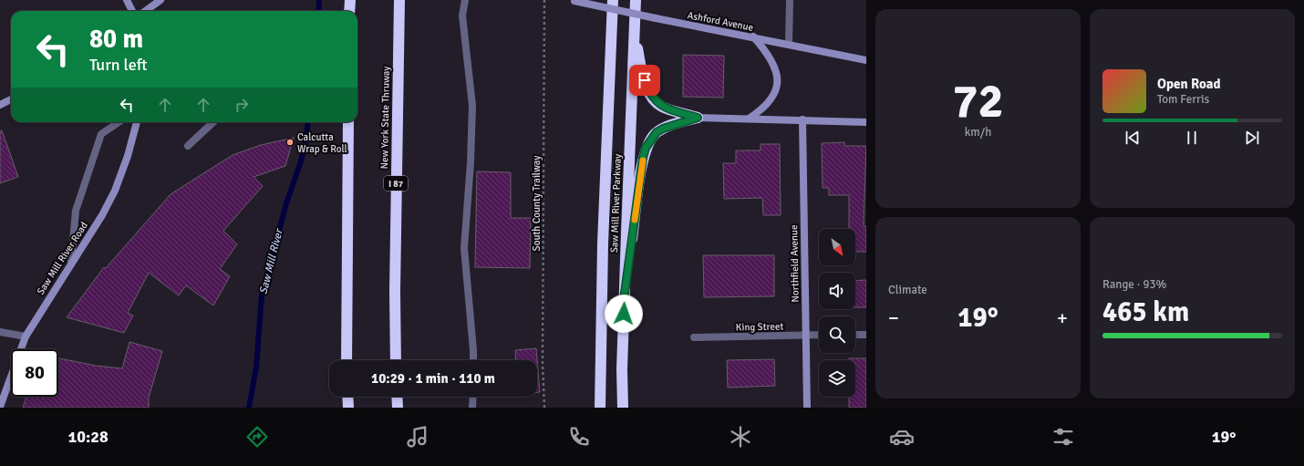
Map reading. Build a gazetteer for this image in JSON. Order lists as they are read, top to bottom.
{
  "streets": {
    "highway": ["New York State Thruway", "I 87", "Saw Mill River Parkway"],
    "main road": ["Ashford Avenue", "Saw Mill River Road", "Northfield Avenue"],
    "street": ["King Street"],
    "path": ["South County Trailway"]
  },
  "crossings": [
    ["Northfield Avenue", "King Street"]
  ],
  "water": ["Saw Mill River"],
  "places": ["Calcutta Wrap & Roll"],
  "north": "bottom right",
  "page": {
    "tile": [
      ["72", "km/h"],
      "Climate",
      ["Range · 93%", "465 km"]
    ],
    "turn": ["80 m", "Turn left"],
    "song": ["Open Road", "Tom Ferris"],
    "heat": ["−", "19°", "+"],
    "limit": "80",
    "trip": "10:29 · 1 min · 110 m",
    "tabs": ["10:28", "19°"]
  }
}
